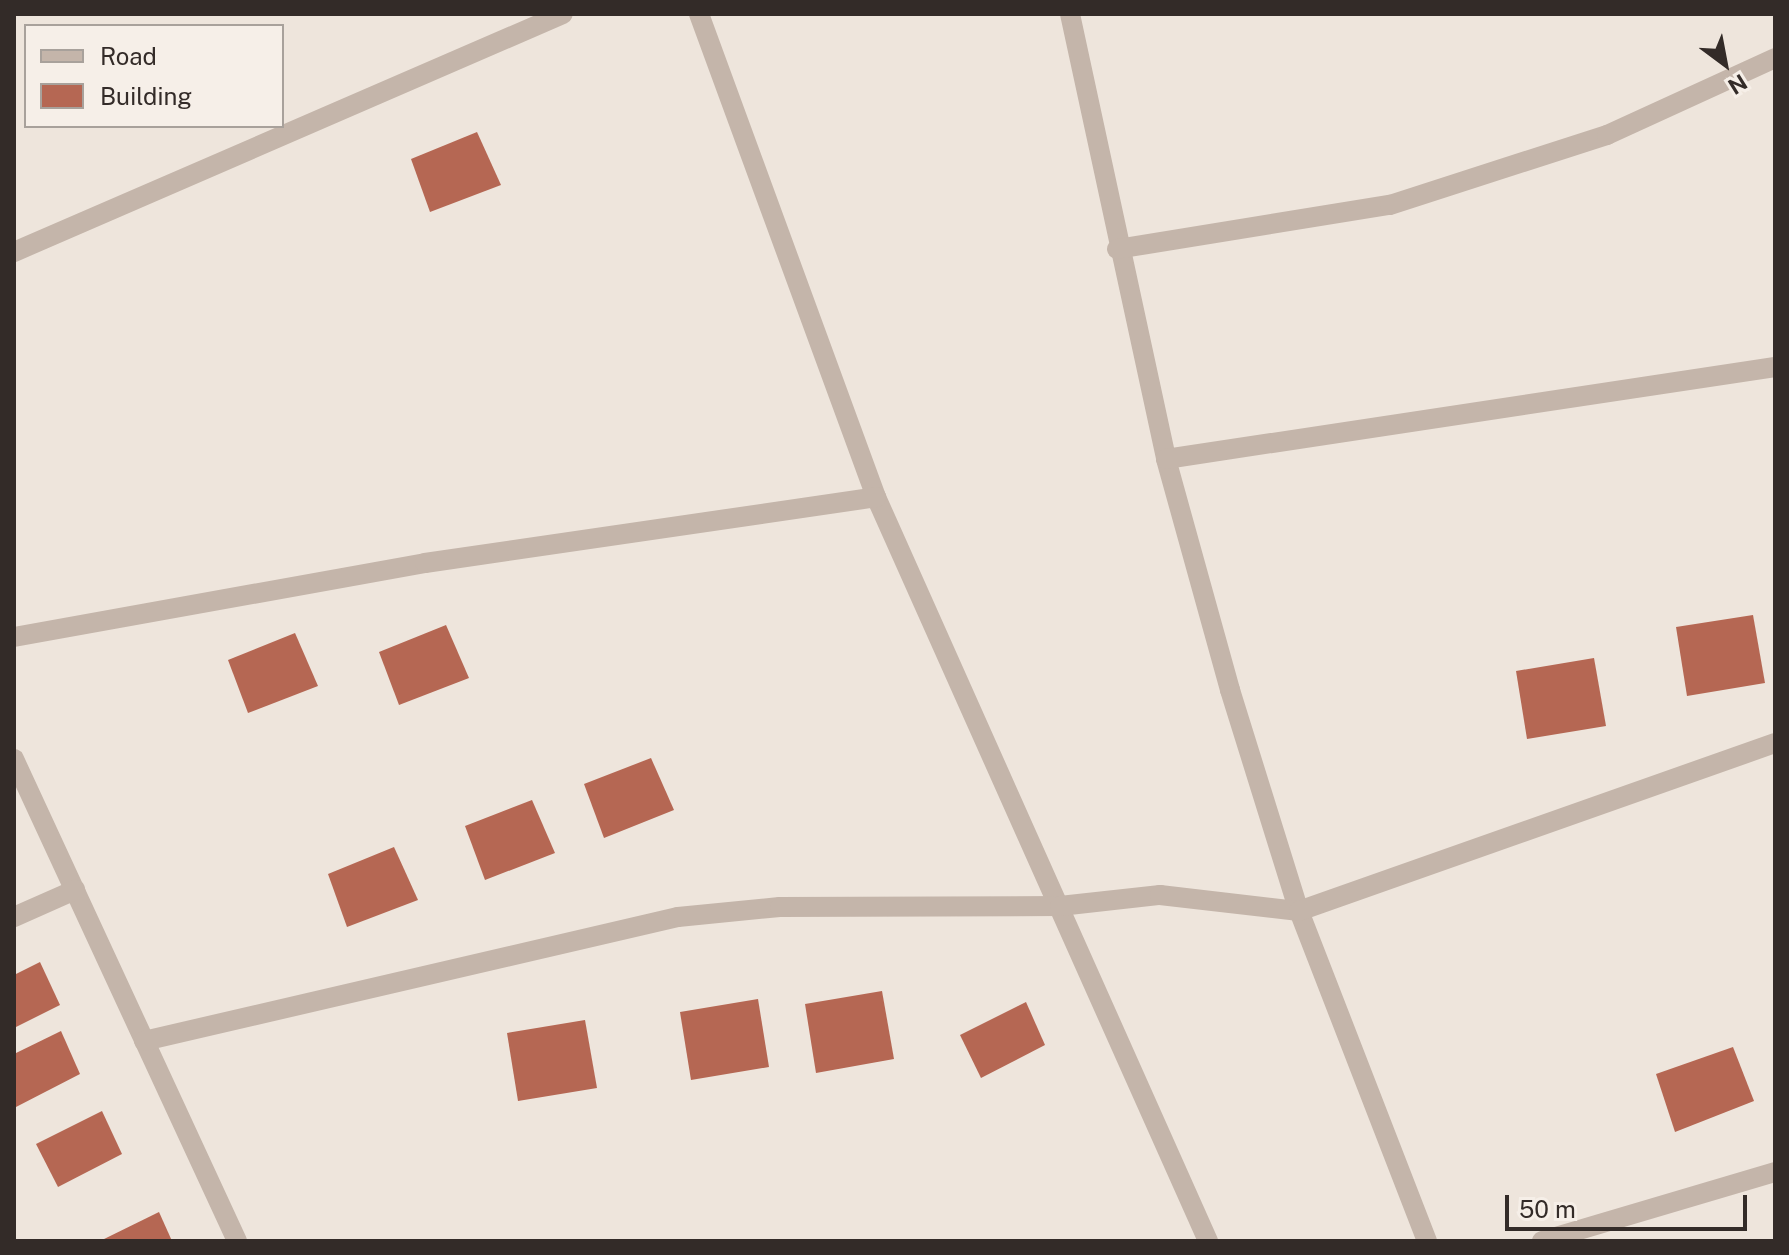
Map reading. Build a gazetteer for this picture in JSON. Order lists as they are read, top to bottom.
{
  "legend": ["Road", "Building"],
  "scale_bar": "50 m",
  "north": "bottom right"
}
